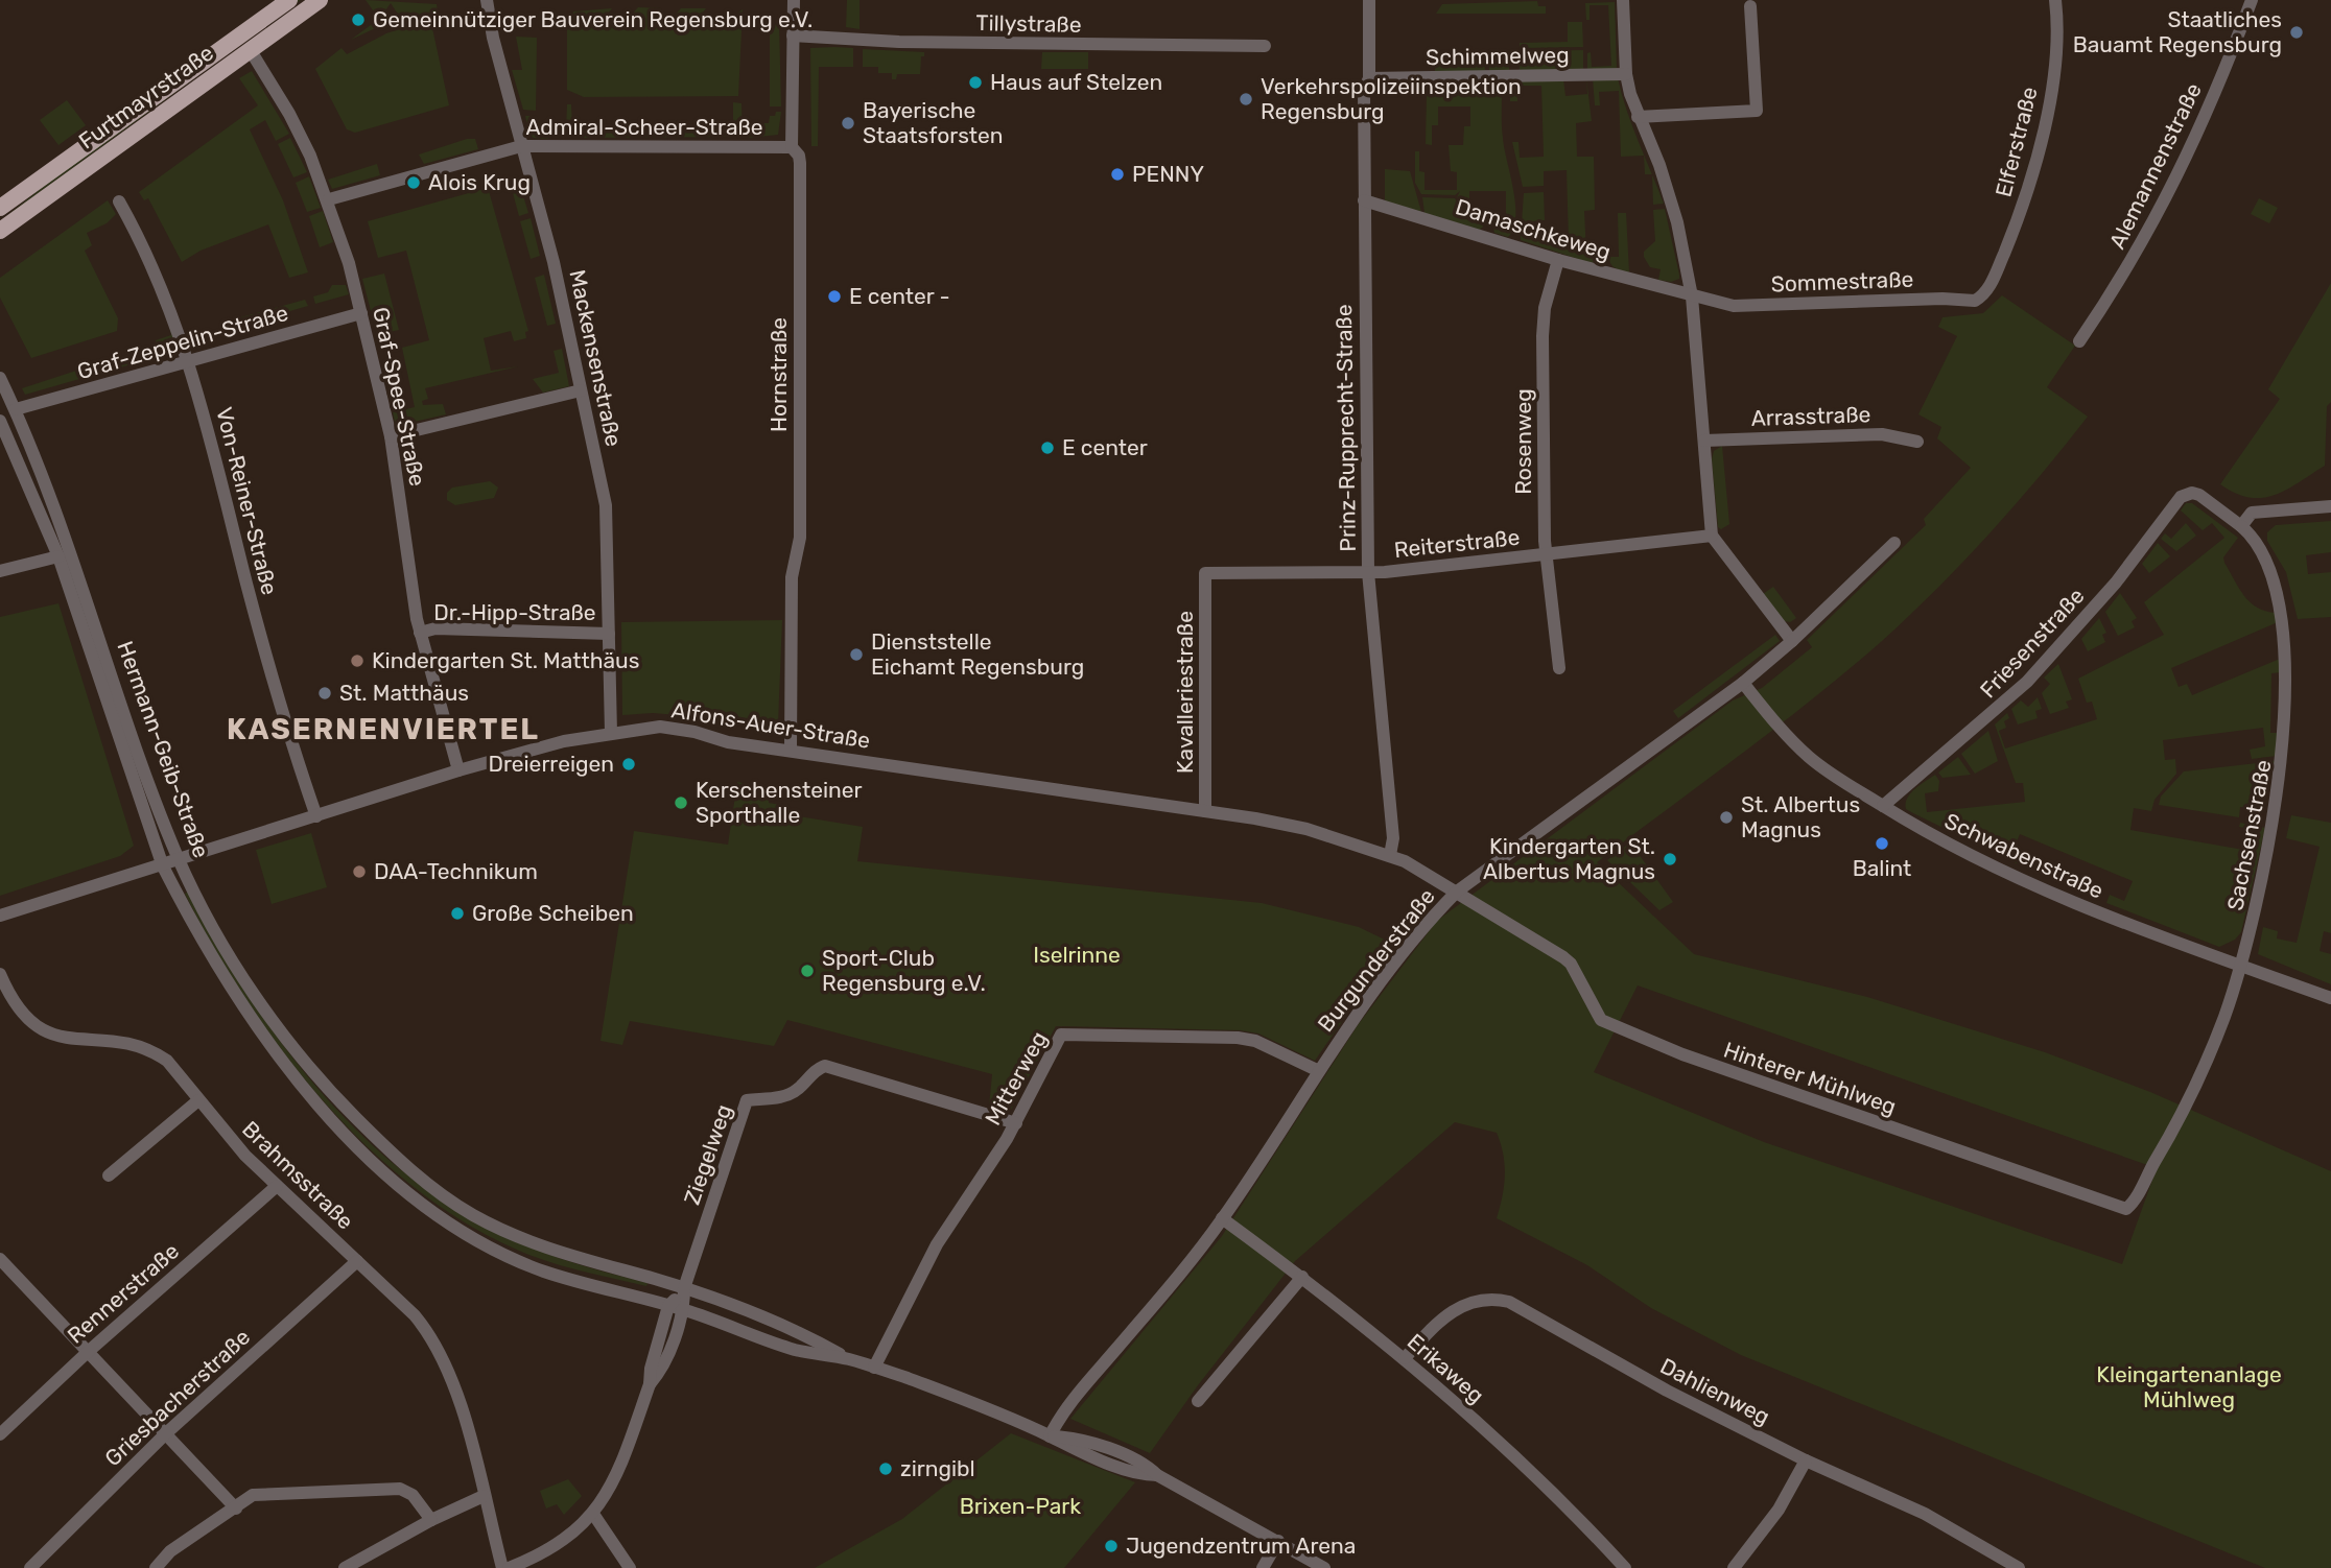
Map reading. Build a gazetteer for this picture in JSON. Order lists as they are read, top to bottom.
{
  "streets": {
    "main road": ["Furtmayrstraße"],
    "street": [
      "Tillystraße",
      "Schimmelweg",
      "Admiral-Scheer-Straße",
      "Elferstraße",
      "Alemannenstraße",
      "Damaschkeweg",
      "Sommestraße",
      "Graf-Zeppelin-Straße",
      "Mackensenstraße",
      "Hornstraße",
      "Graf-Spee-Straße",
      "Arrasstraße",
      "Prinz-Rupprecht-Straße",
      "Rosenweg",
      "Von-Reiner-Straße",
      "Reiterstraße",
      "Dr.-Hipp-Straße",
      "Friesenstraße",
      "Kavalleriestraße",
      "Alfons-Auer-Straße",
      "Hermann-Geib-Straße",
      "Sachsenstraße",
      "Schwabenstraße",
      "Burgunderstraße",
      "Mitterweg",
      "Hinterer Mühlweg",
      "Ziegelweg",
      "Brahmsstraße",
      "Rennerstraße",
      "Erikaweg",
      "Dahlienweg",
      "Griesbacherstraße"
    ]
  },
  "crossings": [
    ["Tillystraße", "Hornstraße"],
    ["Schimmelweg", "Prinz-Rupprecht-Straße"],
    ["Furtmayrstraße", "Graf-Spee-Straße"],
    ["Admiral-Scheer-Straße", "Mackensenstraße"],
    ["Admiral-Scheer-Straße", "Hornstraße"],
    ["Admiral-Scheer-Straße", "Graf-Spee-Straße"],
    ["Elferstraße", "Sommestraße"],
    ["Damaschkeweg", "Sommestraße"],
    ["Damaschkeweg", "Prinz-Rupprecht-Straße"],
    ["Damaschkeweg", "Rosenweg"],
    ["Graf-Zeppelin-Straße", "Graf-Spee-Straße"],
    ["Graf-Zeppelin-Straße", "Von-Reiner-Straße"],
    ["Graf-Zeppelin-Straße", "Hermann-Geib-Straße"],
    ["Mackensenstraße", "Dr.-Hipp-Straße"],
    ["Mackensenstraße", "Alfons-Auer-Straße"],
    ["Hornstraße", "Alfons-Auer-Straße"],
    ["Graf-Spee-Straße", "Dr.-Hipp-Straße"],
    ["Graf-Spee-Straße", "Alfons-Auer-Straße"],
    ["Prinz-Rupprecht-Straße", "Reiterstraße"],
    ["Prinz-Rupprecht-Straße", "Alfons-Auer-Straße"],
    ["Rosenweg", "Reiterstraße"],
    ["Von-Reiner-Straße", "Alfons-Auer-Straße"],
    ["Reiterstraße", "Kavalleriestraße"],
    ["Friesenstraße", "Sachsenstraße"],
    ["Friesenstraße", "Schwabenstraße"],
    ["Kavalleriestraße", "Alfons-Auer-Straße"],
    ["Alfons-Auer-Straße", "Hermann-Geib-Straße"],
    ["Alfons-Auer-Straße", "Burgunderstraße"],
    ["Alfons-Auer-Straße", "Hinterer Mühlweg"],
    ["Hermann-Geib-Straße", "Burgunderstraße"],
    ["Hermann-Geib-Straße", "Mitterweg"],
    ["Hermann-Geib-Straße", "Ziegelweg"],
    ["Sachsenstraße", "Schwabenstraße"],
    ["Sachsenstraße", "Hinterer Mühlweg"],
    ["Schwabenstraße", "Burgunderstraße"],
    ["Burgunderstraße", "Mitterweg"],
    ["Burgunderstraße", "Hinterer Mühlweg"],
    ["Burgunderstraße", "Erikaweg"],
    ["Mitterweg", "Ziegelweg"],
    ["Brahmsstraße", "Rennerstraße"],
    ["Brahmsstraße", "Griesbacherstraße"],
    ["Erikaweg", "Dahlienweg"]
  ],
  "districts": ["KASERNENVIERTEL"],
  "parks": ["Iselrinne", "Kleingartenanlage Mühlweg", "Brixen-Park"],
  "places": [
    "Gemeinnütziger Bauverein Regensburg e.V.",
    "Staatliches Bauamt Regensburg",
    "Haus auf Stelzen",
    "Verkehrspolizeiinspektion Regensburg",
    "Bayerische Staatsforsten",
    "PENNY",
    "Alois Krug",
    "E center -",
    "E center",
    "Dienststelle Eichamt Regensburg",
    "Kindergarten St. Matthäus",
    "St. Matthäus",
    "Dreierreigen",
    "Kerschensteiner Sporthalle",
    "St. Albertus Magnus",
    "Balint",
    "Kindergarten St. Albertus Magnus",
    "DAA-Technikum",
    "Große Scheiben",
    "Sport-Club Regensburg e.V.",
    "zirngibl",
    "Jugendzentrum Arena"
  ]
}
